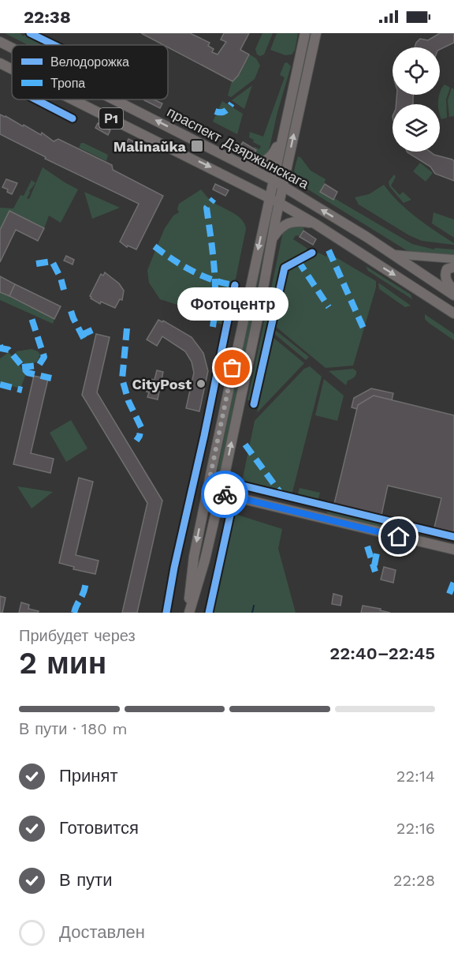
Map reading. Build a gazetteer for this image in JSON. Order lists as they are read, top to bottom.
{
  "streets": {
    "main road": ["Р1", "праспект Дзяржынскага"]
  },
  "places": {
    "transit": ["Malinaŭka"],
    "other": ["Фотоцентр", "CityPost"]
  },
  "legend": ["Велодорожка", "Тропа"],
  "page": {
    "status": "22:38",
    "bubble": "Фотоцентр",
    "heading": ["2 мин", "Прибудет через", "22:40–22:45"],
    "bar": "В пути · 180 m",
    "list": [
      ["Принят", "22:14"],
      ["Готовится", "22:16"],
      ["В пути", "22:28"],
      "Доставлен"
    ]
  }
}
